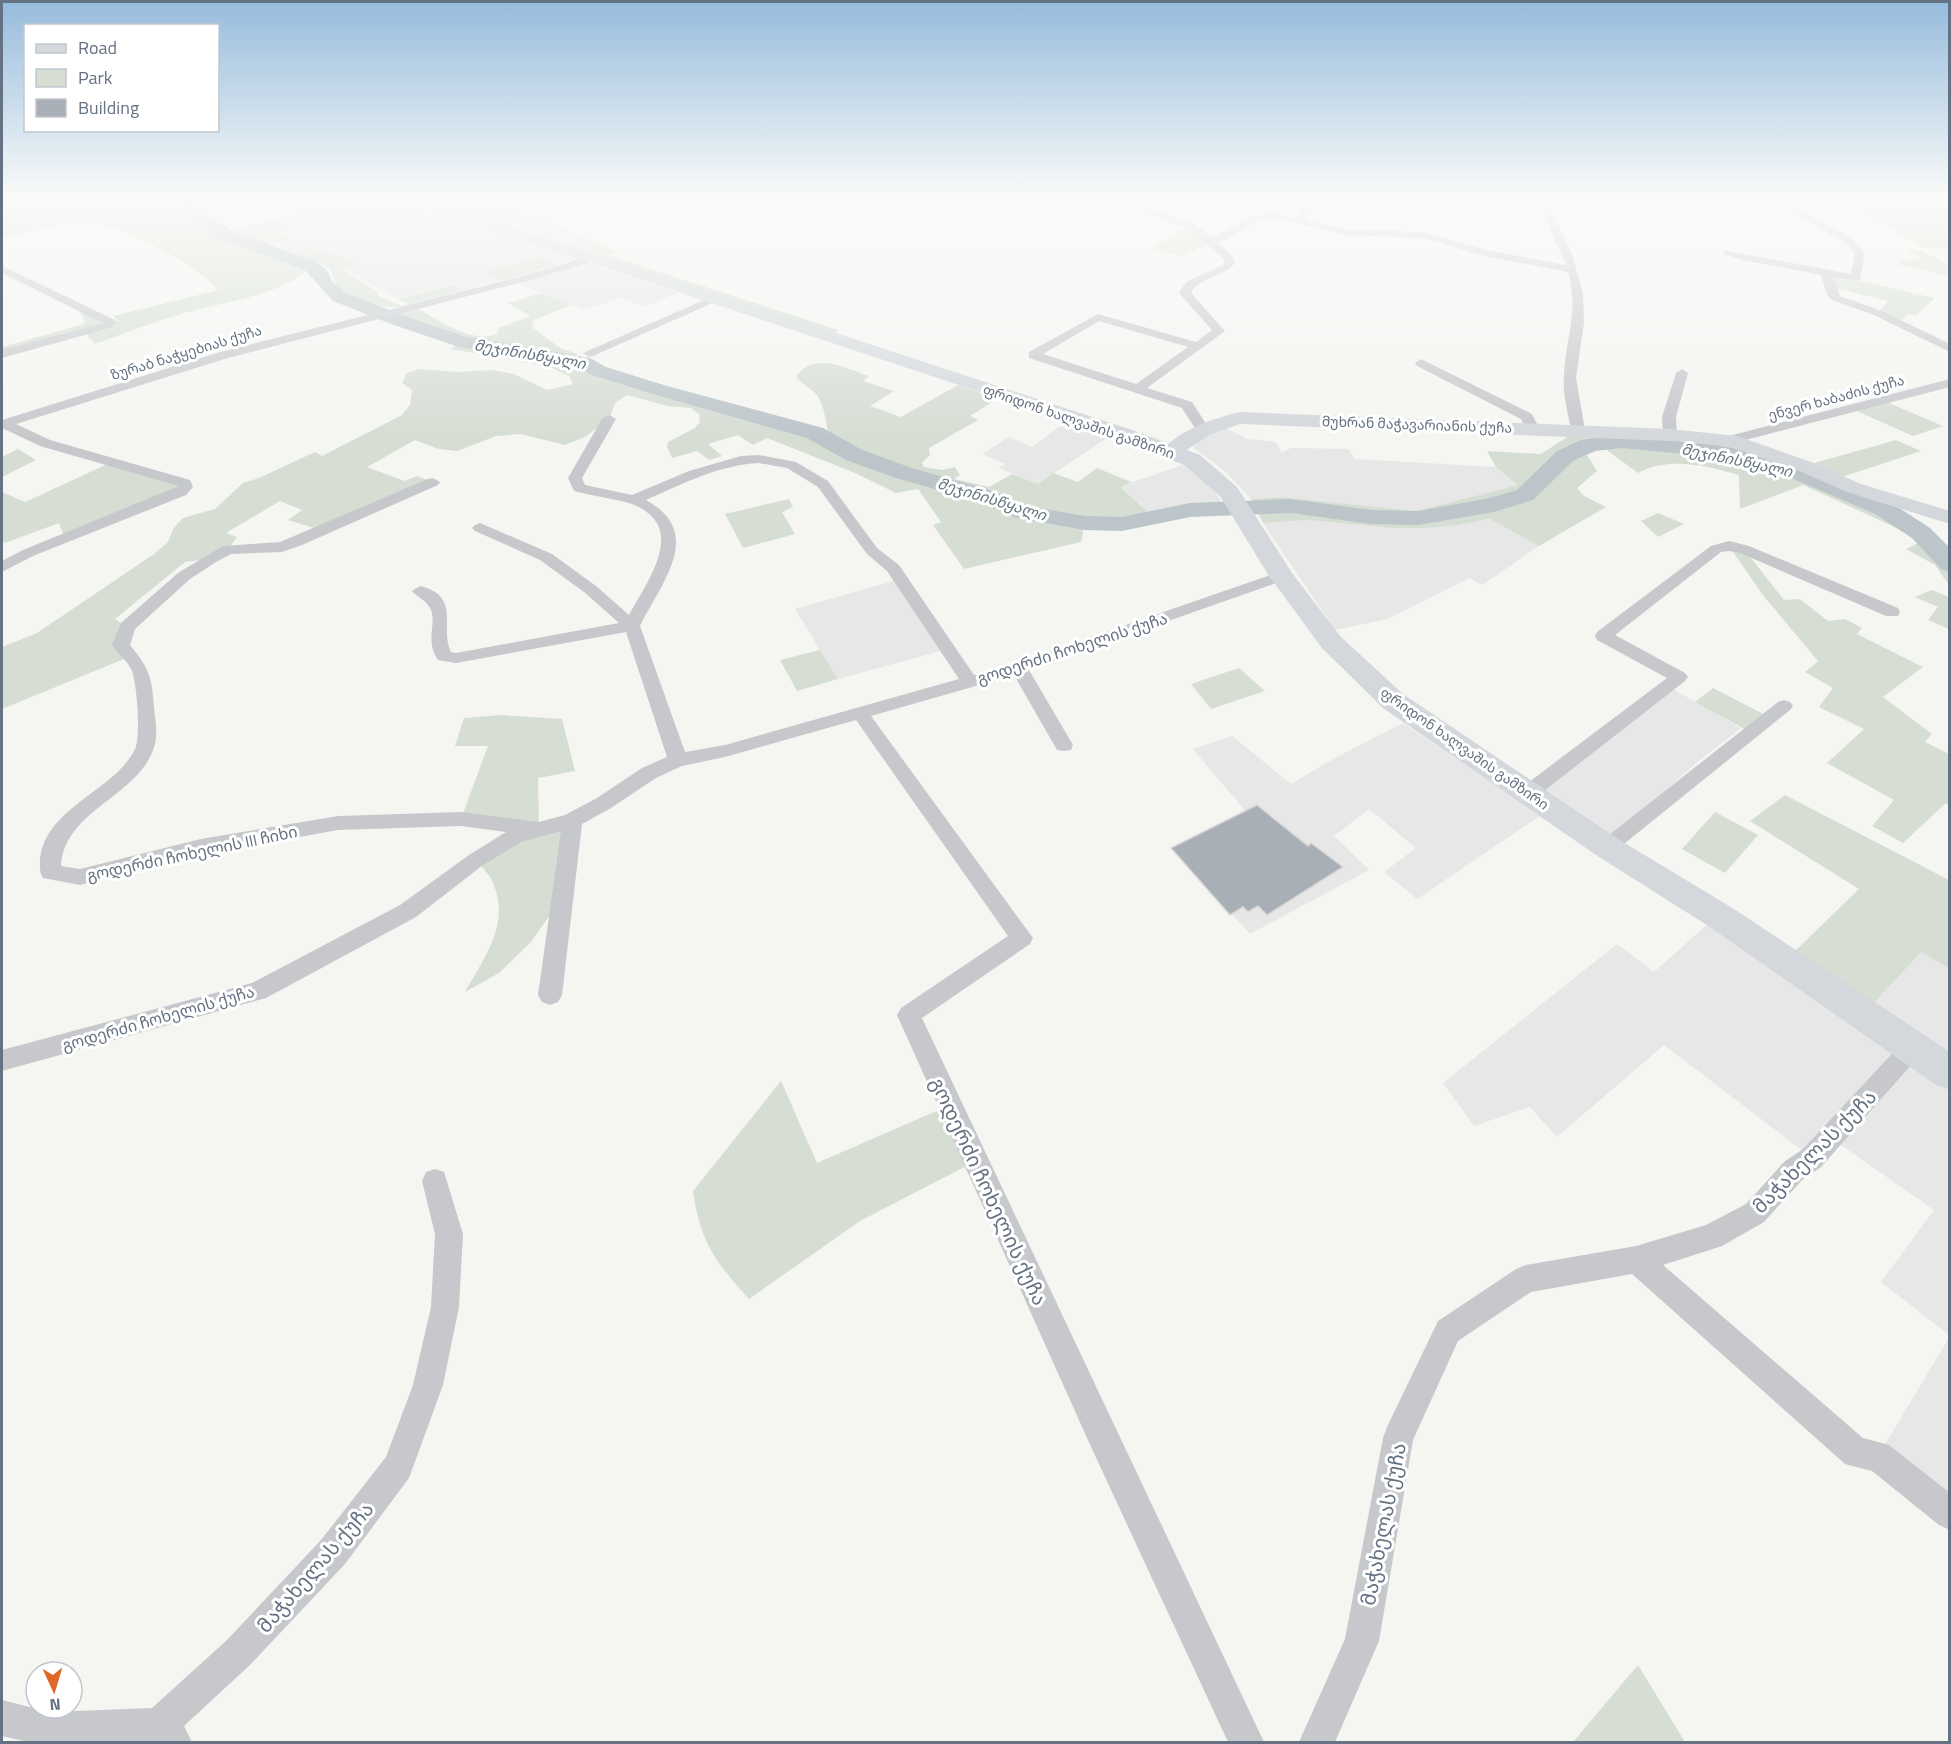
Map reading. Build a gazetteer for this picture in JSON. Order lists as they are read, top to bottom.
{
  "streets": {
    "highway": ["ფრიდონ ხალვაშის გამზირი"],
    "street": [
      "ზურაბ ნაჭყებიას ქუჩა",
      "ენვერ ხაბაძის ქუჩა",
      "მუხრან მაჭავარიანის ქუჩა",
      "გოდერძი ჩოხელის ქუჩა",
      "გოდერძი ჩოხელის III ჩიხი",
      "მაჭახელას ქუჩა"
    ]
  },
  "crossings": [
    ["ენვერ ხაბაძის ქუჩა", "მუხრან მაჭავარიანის ქუჩა"],
    ["ფრიდონ ხალვაშის გამზირი", "მუხრან მაჭავარიანის ქუჩა"],
    ["ფრიდონ ხალვაშის გამზირი", "გოდერძი ჩოხელის ქუჩა"],
    ["ფრიდონ ხალვაშის გამზირი", "მაჭახელას ქუჩა"],
    ["გოდერძი ჩოხელის ქუჩა", "გოდერძი ჩოხელის III ჩიხი"]
  ],
  "water": ["მეჯინისწყალი"],
  "legend": ["Road", "Park", "Building"],
  "north": "bottom"
}
